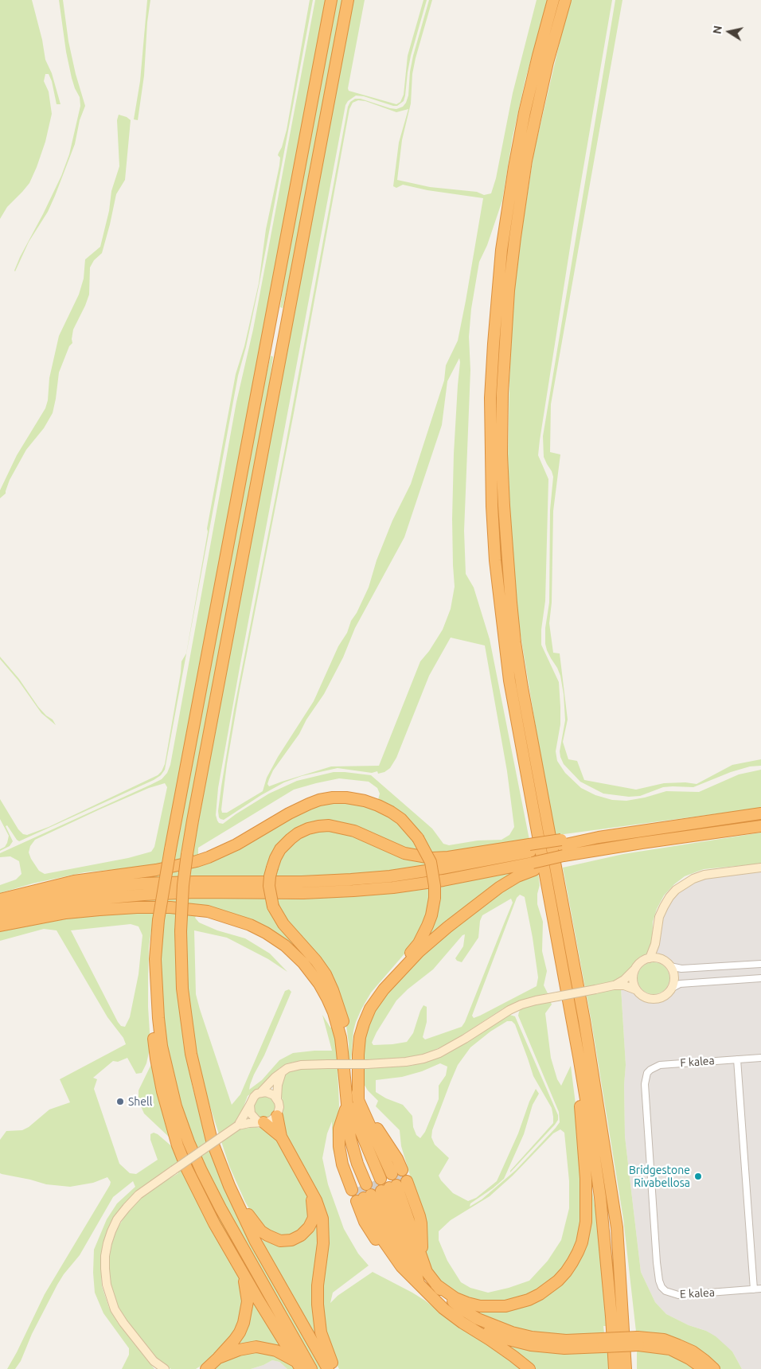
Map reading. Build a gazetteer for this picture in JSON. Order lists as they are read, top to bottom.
{
  "streets": {
    "street": ["F kalea", "E kalea"]
  },
  "crossings": [
    ["F kalea", "E kalea"]
  ],
  "places": ["Shell", "Bridgestone Rivabellosa"],
  "north": "left"
}
